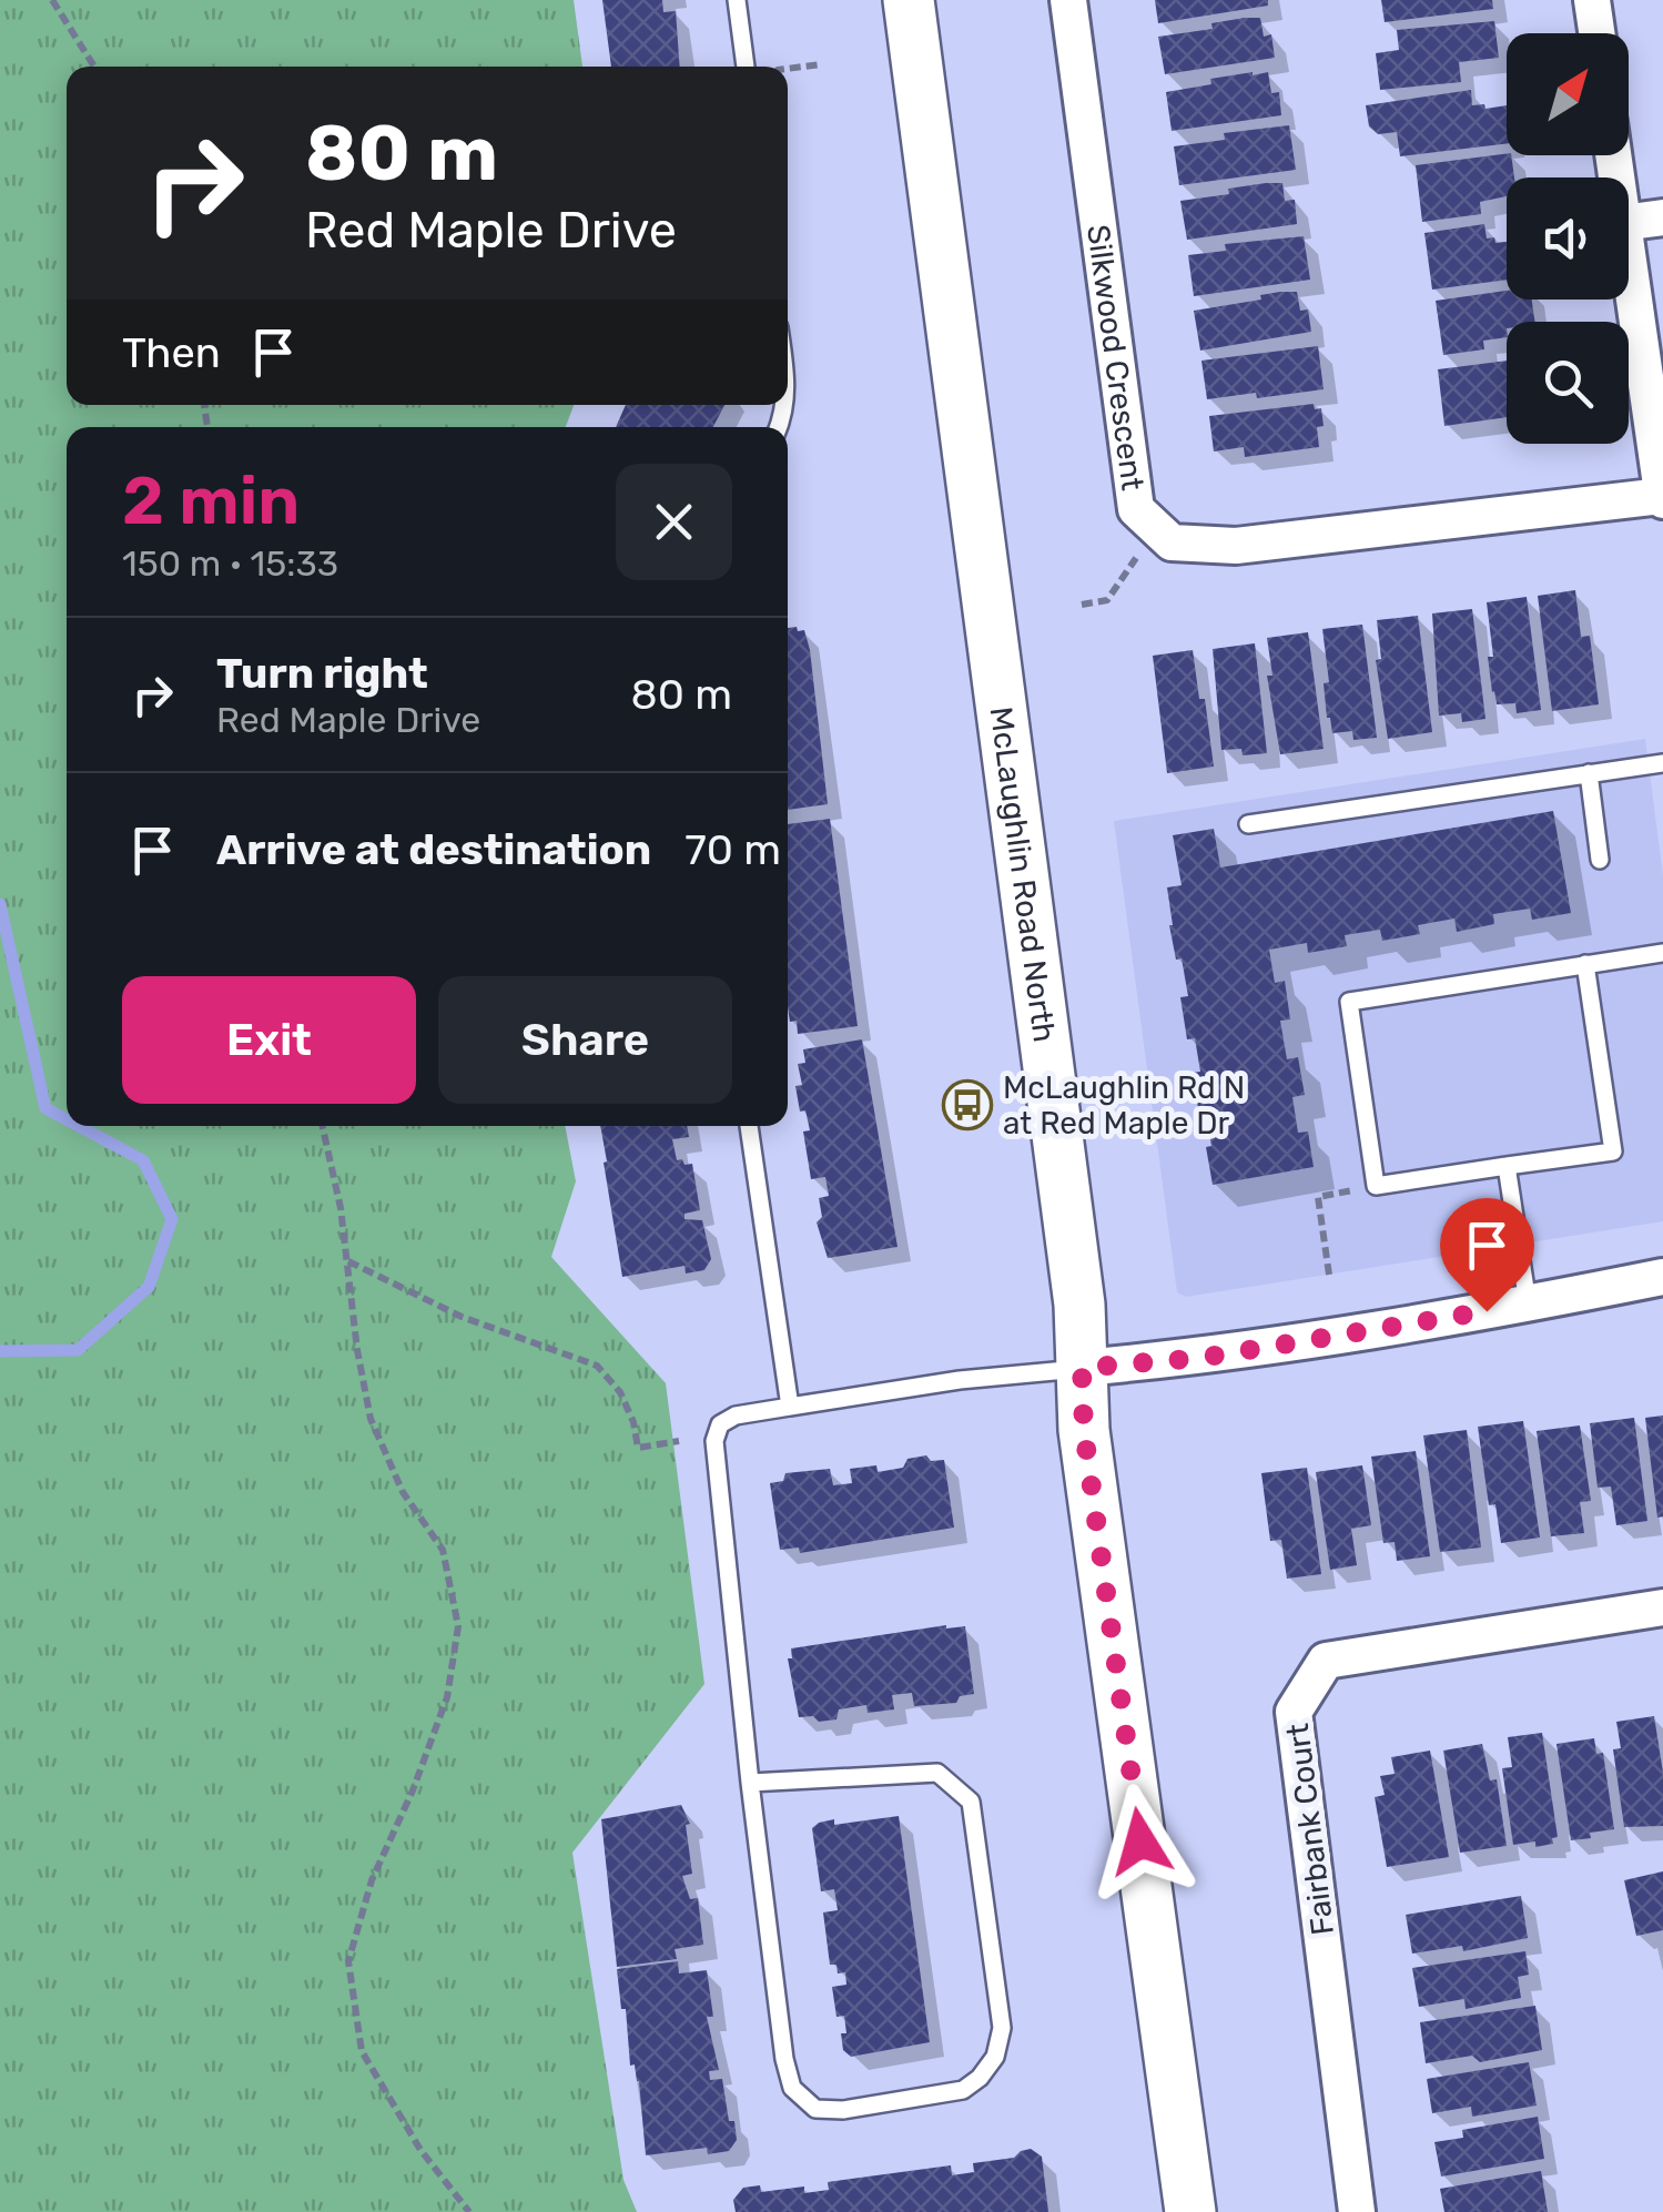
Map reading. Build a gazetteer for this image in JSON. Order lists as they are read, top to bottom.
{
  "streets": {
    "main road": ["McLaughlin Road North"],
    "street": ["Silkwood Crescent", "Fairbank Court"]
  },
  "places": {
    "bus stop": ["McLaughlin Rd N at Red Maple Dr"]
  },
  "north": "top right",
  "page": {
    "turn": ["80 m", "Red Maple Drive"],
    "then": "Then",
    "heading": ["2 min", "150 m · 15:33"],
    "list": [
      {
        "name": "Turn right",
        "note": "Red Maple Drive",
        "value": "80 m"
      },
      {
        "name": "Arrive at destination",
        "value": "70 m"
      }
    ],
    "buttons": ["Exit", "Share"]
  }
}
